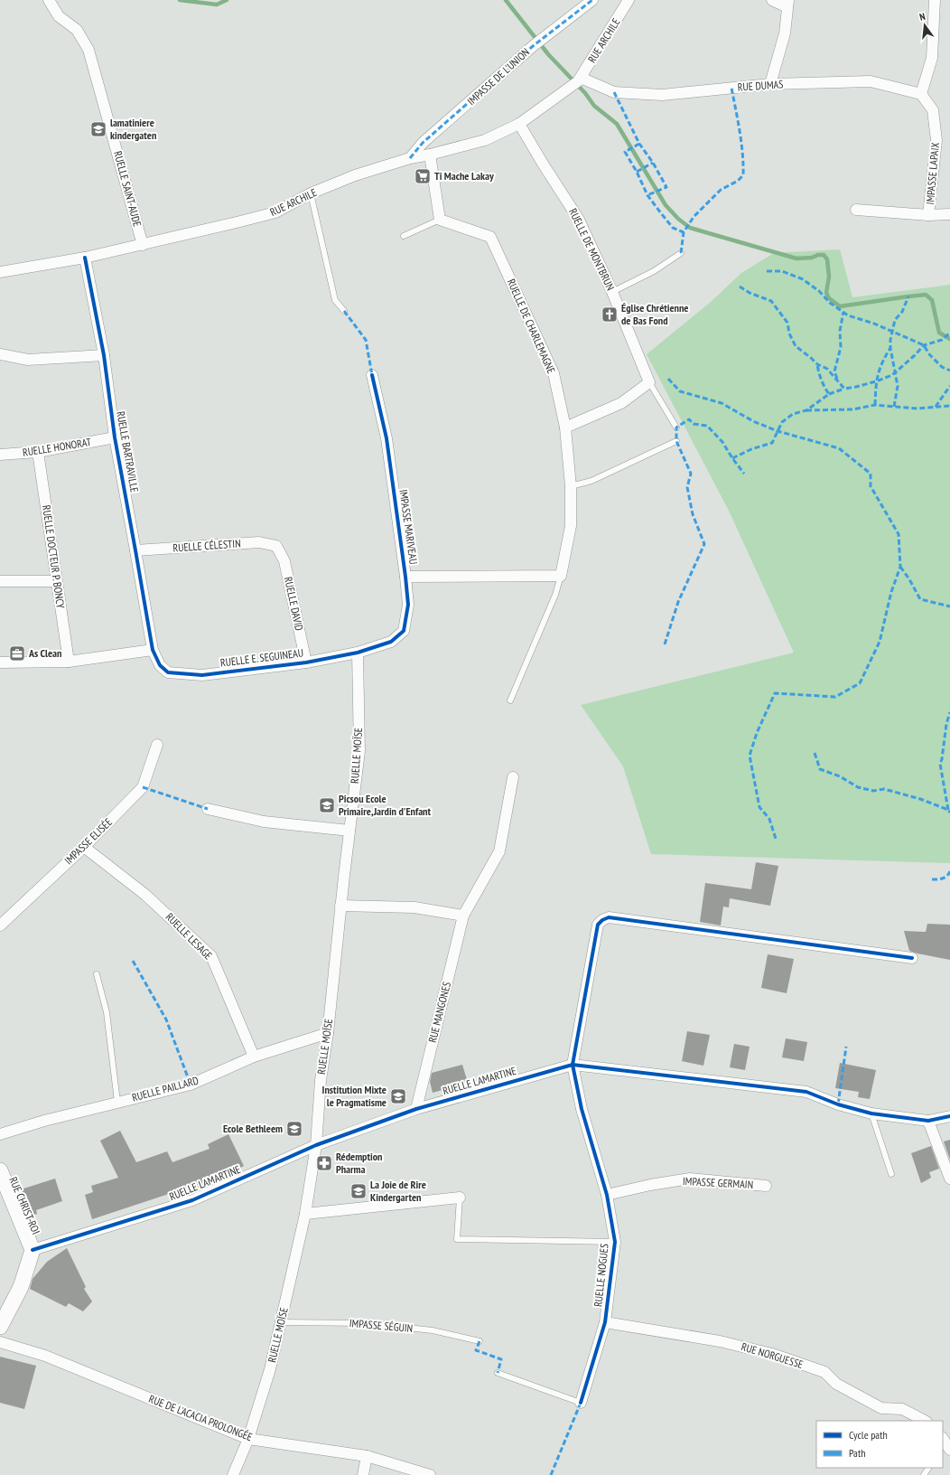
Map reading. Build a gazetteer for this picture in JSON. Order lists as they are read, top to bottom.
{
  "streets": {
    "street": [
      "RUE ARCHILE",
      "IMPASSE DE L'UNION",
      "RUE DUMAS",
      "IMPASSE LAPAIX",
      "RUELLE SAINT-AUDE",
      "RUELLE DE MONTBRUN",
      "RUELLE DE CHARLEMAGNE",
      "RUELLE HONORAT",
      "RUELLE BARTRAVILLE",
      "IMPASSE MARIVEAU",
      "RUELLE CÉLESTIN",
      "RUELLE DOCTEUR P. BONCY",
      "RUELLE DAVID",
      "RUELLE E. SEGUINEAU",
      "RUELLE MOÏSE",
      "IMPASSE ELISÉE",
      "RUELLE LESAGE",
      "RUE MANGONES",
      "RUELLE LAMARTINE",
      "RUELLE PAILLARD",
      "IMPASSE GERMAIN",
      "RUE CHRIST-ROI",
      "RUELLE NOGUES",
      "RUE NORGUESSE",
      "RUE DE L'ACACIA PROLONGÉE"
    ],
    "lane": ["IMPASSE SÉGUIN"]
  },
  "crossings": [
    ["RUE ARCHILE", "IMPASSE DE L'UNION"],
    ["RUE ARCHILE", "RUE DUMAS"],
    ["RUE ARCHILE", "RUELLE SAINT-AUDE"],
    ["RUE ARCHILE", "RUELLE DE MONTBRUN"],
    ["RUE ARCHILE", "RUELLE BARTRAVILLE"],
    ["RUE DUMAS", "IMPASSE LAPAIX"],
    ["RUELLE HONORAT", "RUELLE BARTRAVILLE"],
    ["RUELLE HONORAT", "RUELLE DOCTEUR P. BONCY"],
    ["RUELLE BARTRAVILLE", "RUELLE CÉLESTIN"],
    ["RUELLE BARTRAVILLE", "RUELLE E. SEGUINEAU"],
    ["IMPASSE MARIVEAU", "RUELLE E. SEGUINEAU"],
    ["IMPASSE MARIVEAU", "RUELLE MOÏSE"],
    ["RUELLE CÉLESTIN", "RUELLE DAVID"],
    ["RUELLE DAVID", "RUELLE E. SEGUINEAU"],
    ["RUELLE E. SEGUINEAU", "RUELLE MOÏSE"],
    ["RUELLE MOÏSE", "RUELLE LAMARTINE"],
    ["RUELLE MOÏSE", "RUELLE PAILLARD"],
    ["RUELLE MOÏSE", "IMPASSE SÉGUIN"],
    ["RUELLE MOÏSE", "RUE DE L'ACACIA PROLONGÉE"],
    ["IMPASSE ELISÉE", "RUELLE LESAGE"],
    ["RUELLE LESAGE", "RUELLE PAILLARD"],
    ["RUE MANGONES", "RUELLE LAMARTINE"],
    ["RUELLE LAMARTINE", "RUE CHRIST-ROI"],
    ["RUELLE LAMARTINE", "RUELLE NOGUES"],
    ["IMPASSE GERMAIN", "RUELLE NOGUES"],
    ["RUELLE NOGUES", "RUE NORGUESSE"]
  ],
  "places": {
    "school or university": [
      "lamatiniere kindergaten",
      "Picsou Ecole Primaire,Jardin d'Enfant",
      "Institution Mixte le Pragmatisme",
      "Ecole Bethleem",
      "La Joie de Rire Kindergarten"
    ],
    "supermarket": ["Ti Mache Lakay"],
    "church": ["Église Chrétienne de Bas Fond"],
    "office": ["As Clean"],
    "pharmacy": ["Rédemption Pharma"]
  },
  "legend": ["Cycle path", "Path"],
  "north": "top"
}
